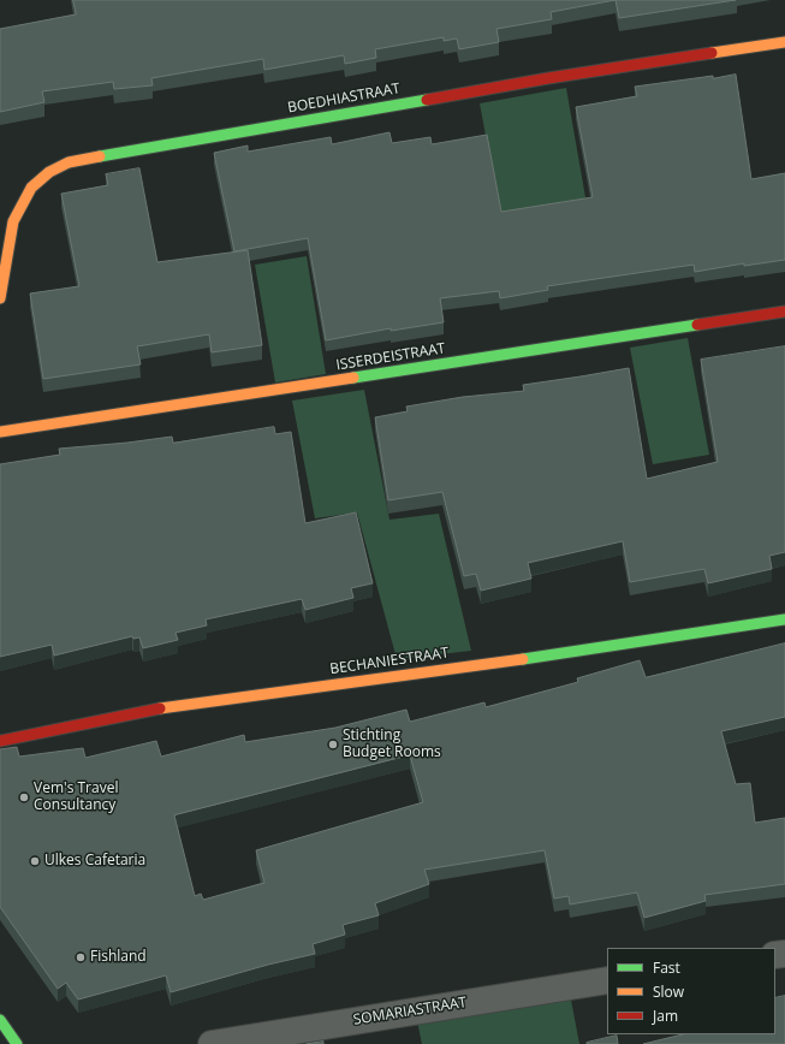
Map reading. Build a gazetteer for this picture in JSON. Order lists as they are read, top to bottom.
{
  "streets": {
    "street": [
      "BOEDHIASTRAAT",
      "ISSERDEISTRAAT",
      "BECHANIESTRAAT",
      "SOMARIASTRAAT"
    ]
  },
  "places": [
    "Stichting Budget Rooms",
    "Vem's Travel Consultancy",
    "Ulkes Cafetaria",
    "Fishland"
  ],
  "legend": ["Fast", "Slow", "Jam"]
}
